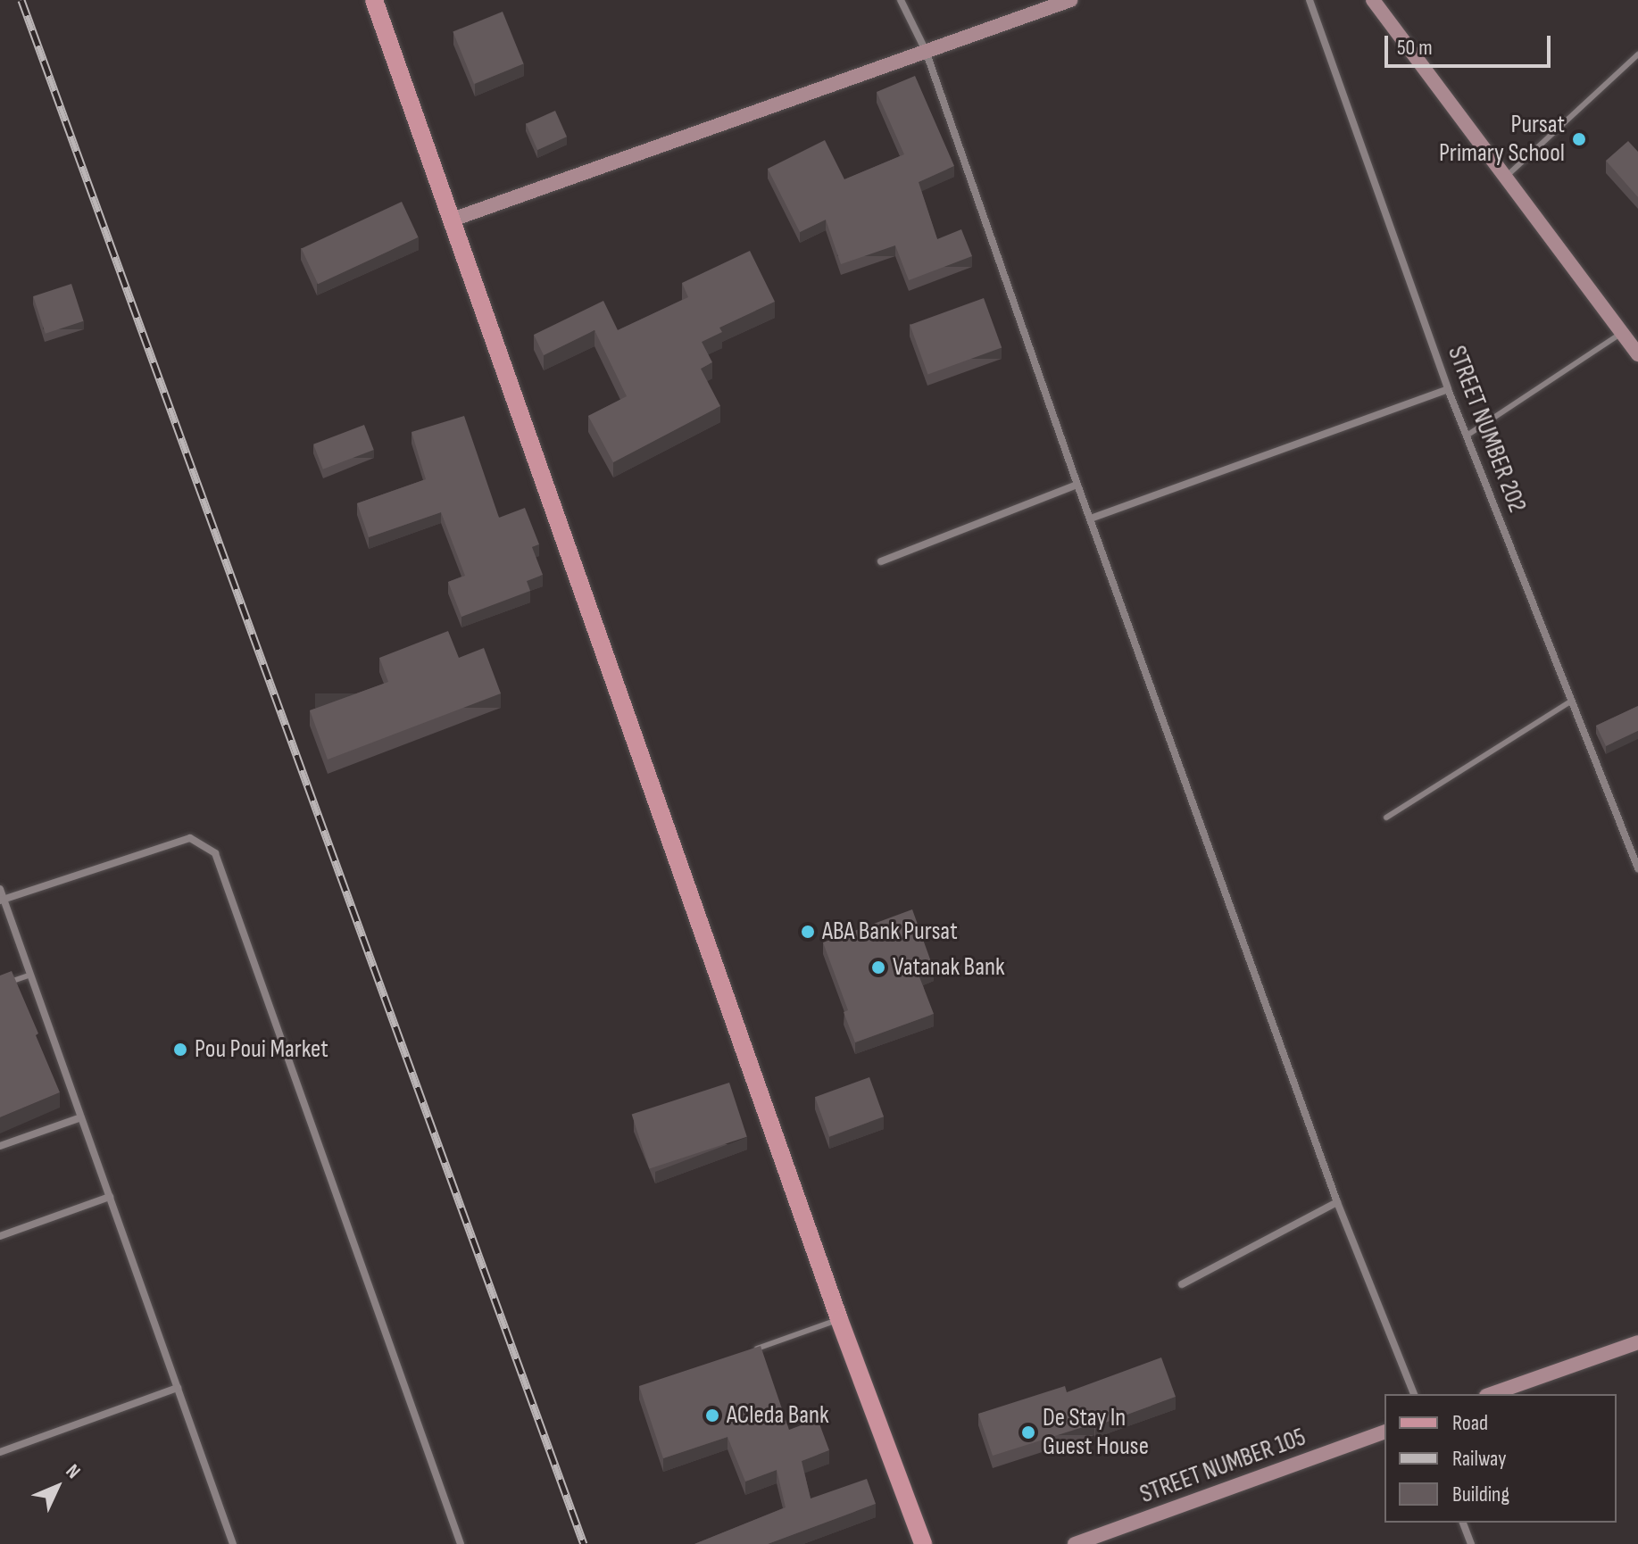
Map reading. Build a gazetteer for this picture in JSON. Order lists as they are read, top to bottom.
{
  "streets": {
    "street": ["STREET NUMBER 202", "STREET NUMBER 105"]
  },
  "places": [
    "Pursat Primary School",
    "ABA Bank Pursat",
    "Vatanak Bank",
    "Pou Poui Market",
    "ACleda Bank",
    "De Stay In Guest House"
  ],
  "legend": ["Road", "Railway", "Building"],
  "scale_bar": "50 m",
  "north": "top right"
}
